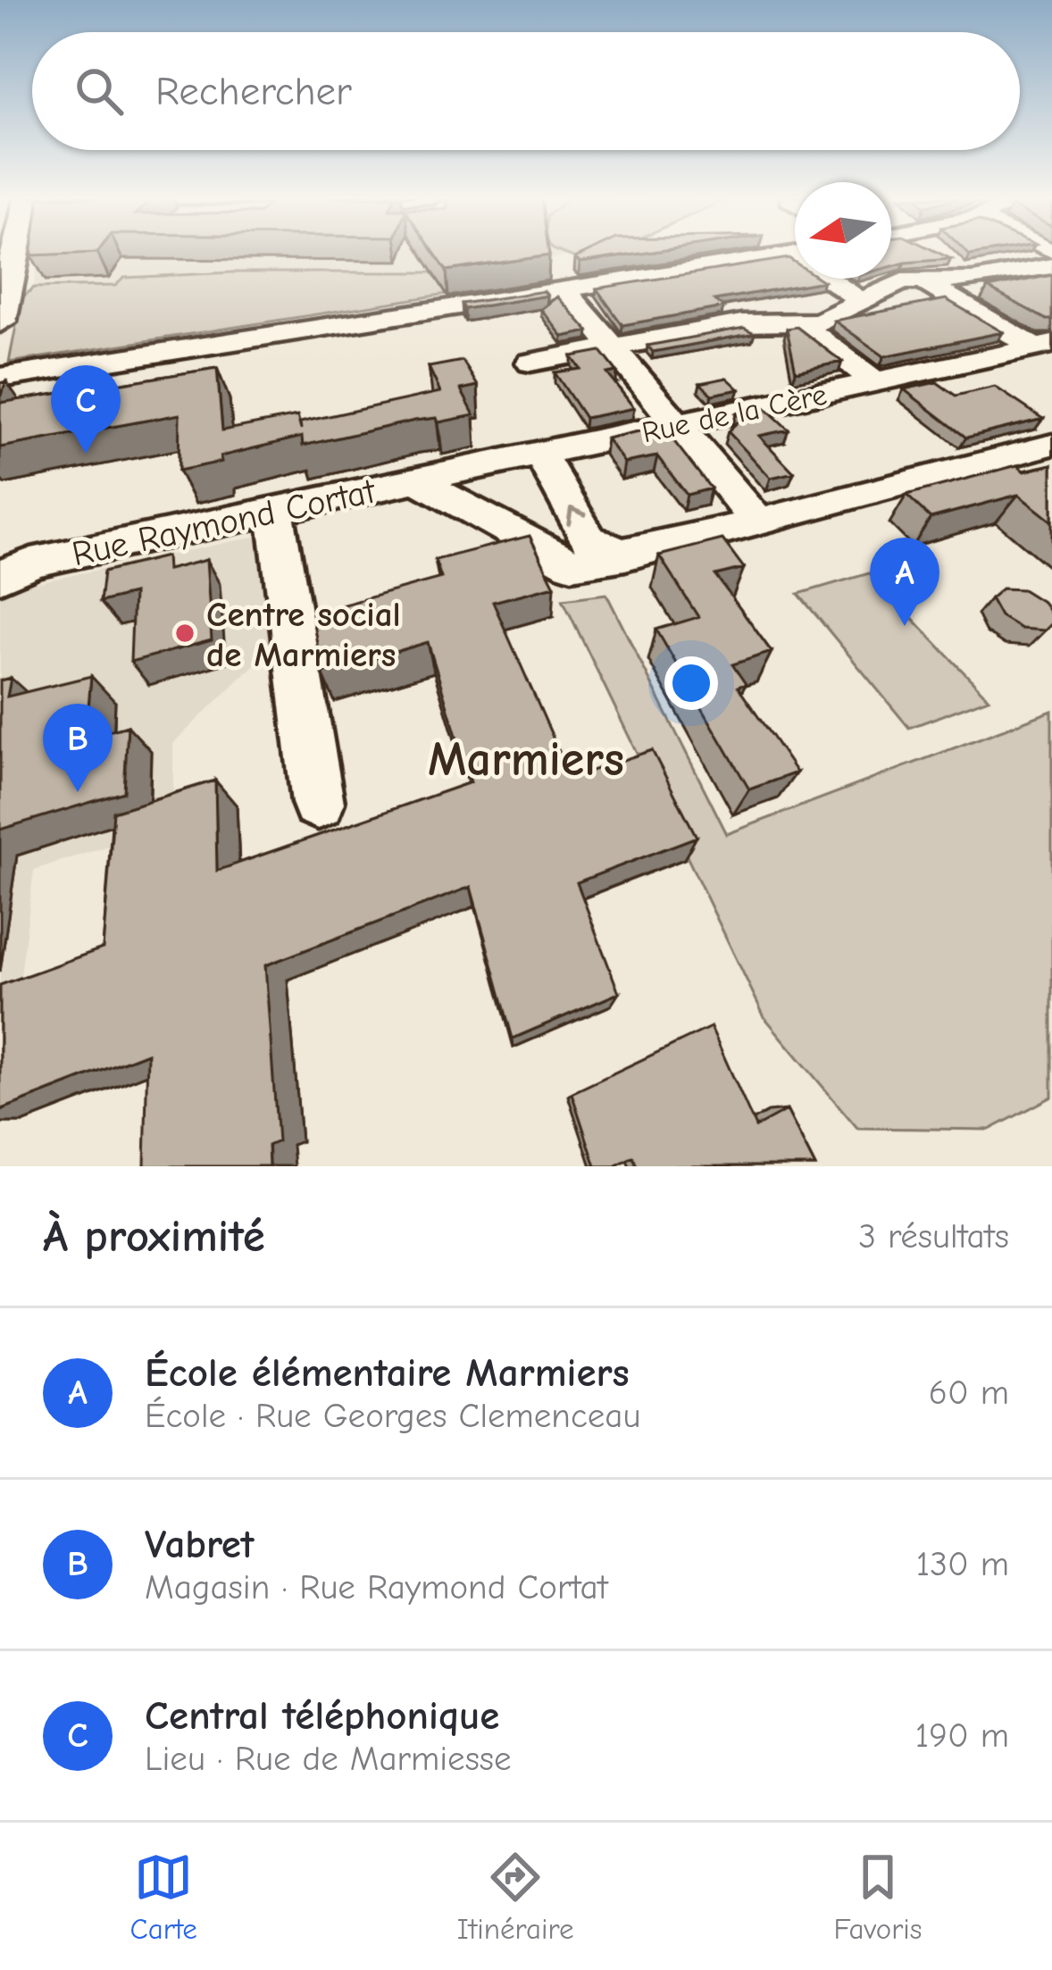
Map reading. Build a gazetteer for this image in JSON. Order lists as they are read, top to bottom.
{
  "streets": {
    "street": ["Rue de la Cère", "Rue Raymond Cortat"]
  },
  "crossings": [
    ["Rue de la Cère", "Rue Raymond Cortat"]
  ],
  "districts": ["Marmiers"],
  "places": ["Centre social de Marmiers"],
  "north": "left",
  "page": {
    "search": "Rechercher",
    "pins": ["C", "A", "B"],
    "heading": ["À proximité", "3 résultats"],
    "list": [
      {
        "mark": "A",
        "name": "École élémentaire Marmiers",
        "note": "École · Rue Georges Clemenceau",
        "value": "60 m"
      },
      {
        "mark": "B",
        "name": "Vabret",
        "note": "Magasin · Rue Raymond Cortat",
        "value": "130 m"
      },
      {
        "mark": "C",
        "name": "Central téléphonique",
        "note": "Lieu · Rue de Marmiesse",
        "value": "190 m"
      }
    ],
    "nav": ["Carte", "Itinéraire", "Favoris"]
  }
}
